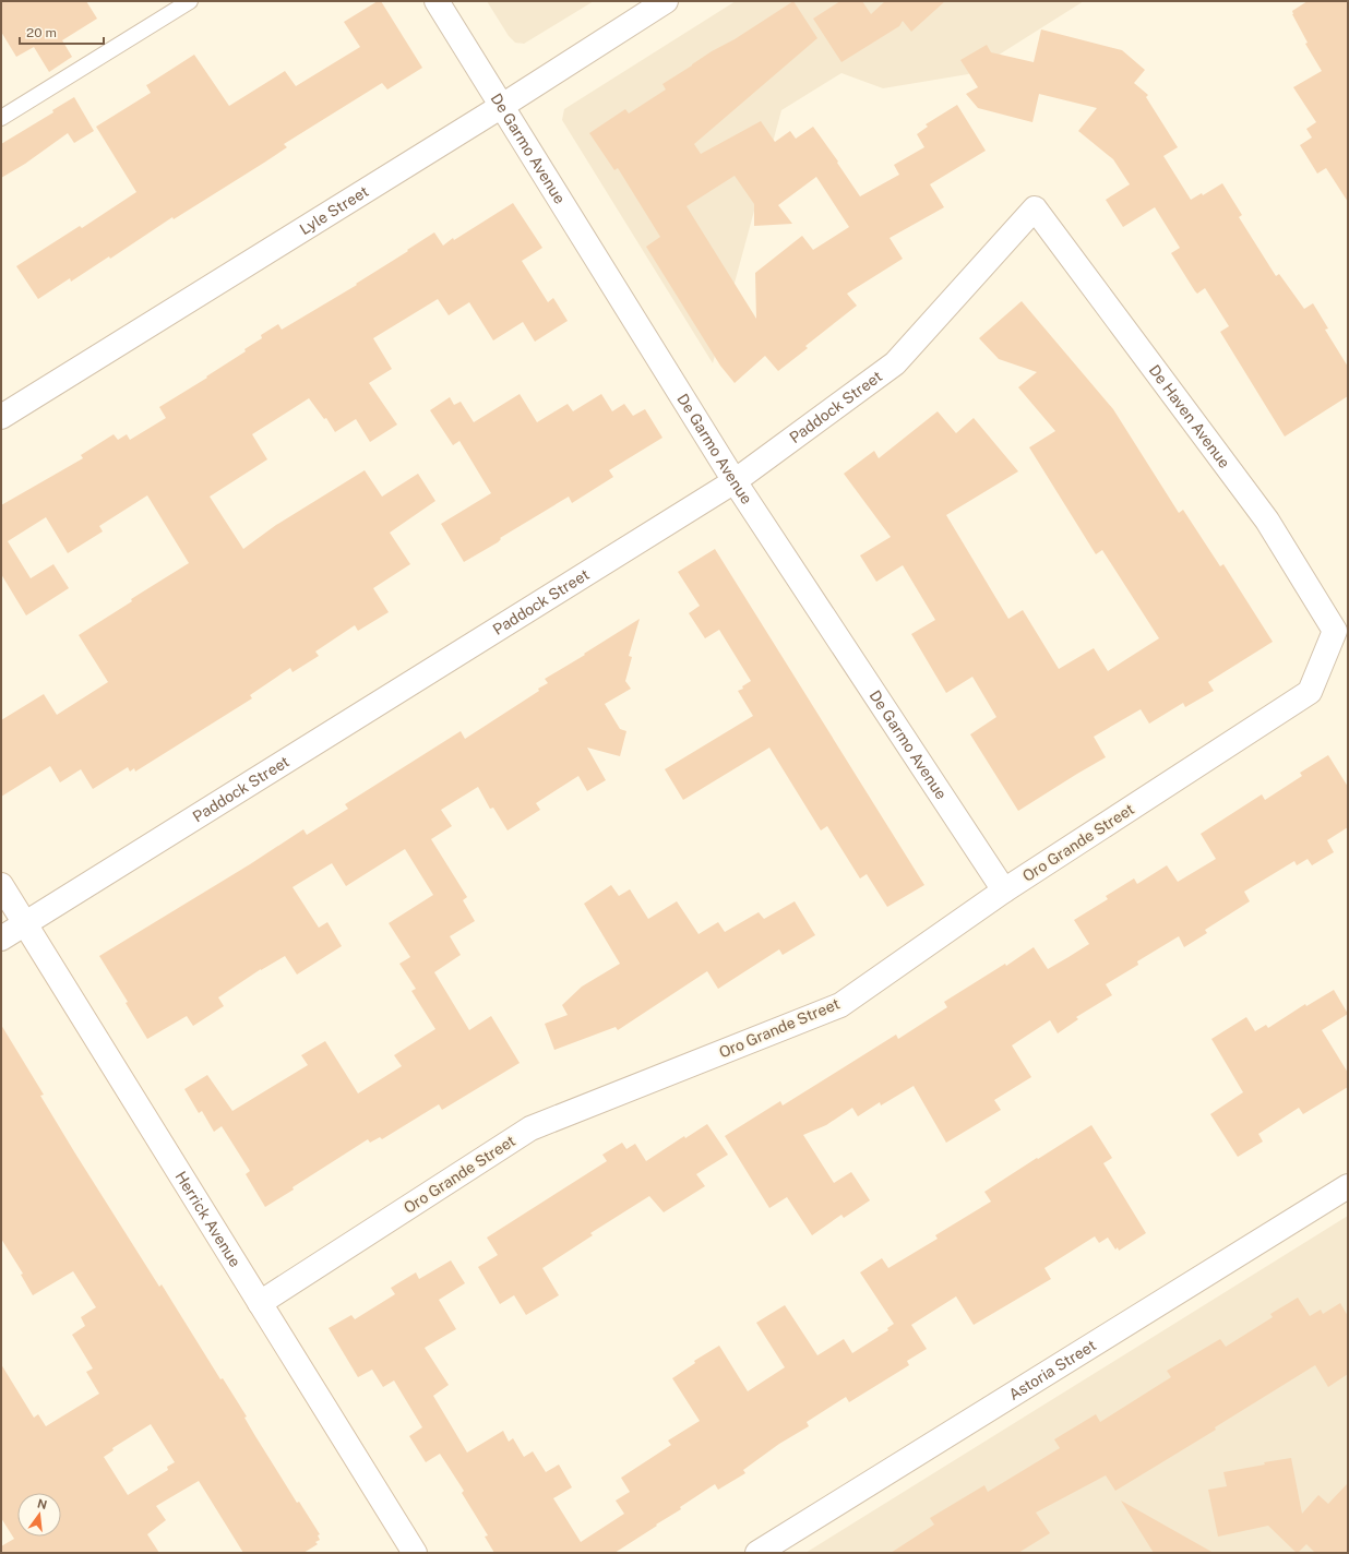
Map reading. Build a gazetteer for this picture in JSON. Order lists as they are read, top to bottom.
{
  "streets": {
    "street": [
      "De Garmo Avenue",
      "Lyle Street",
      "Paddock Street",
      "De Haven Avenue",
      "Oro Grande Street",
      "Herrick Avenue",
      "Astoria Street"
    ]
  },
  "crossings": [
    ["De Garmo Avenue", "Lyle Street"],
    ["De Garmo Avenue", "Paddock Street"],
    ["De Garmo Avenue", "Oro Grande Street"],
    ["Paddock Street", "De Haven Avenue"],
    ["Paddock Street", "Herrick Avenue"],
    ["De Haven Avenue", "Oro Grande Street"],
    ["Oro Grande Street", "Herrick Avenue"]
  ],
  "scale_bar": "20 m",
  "north": "top"
}
